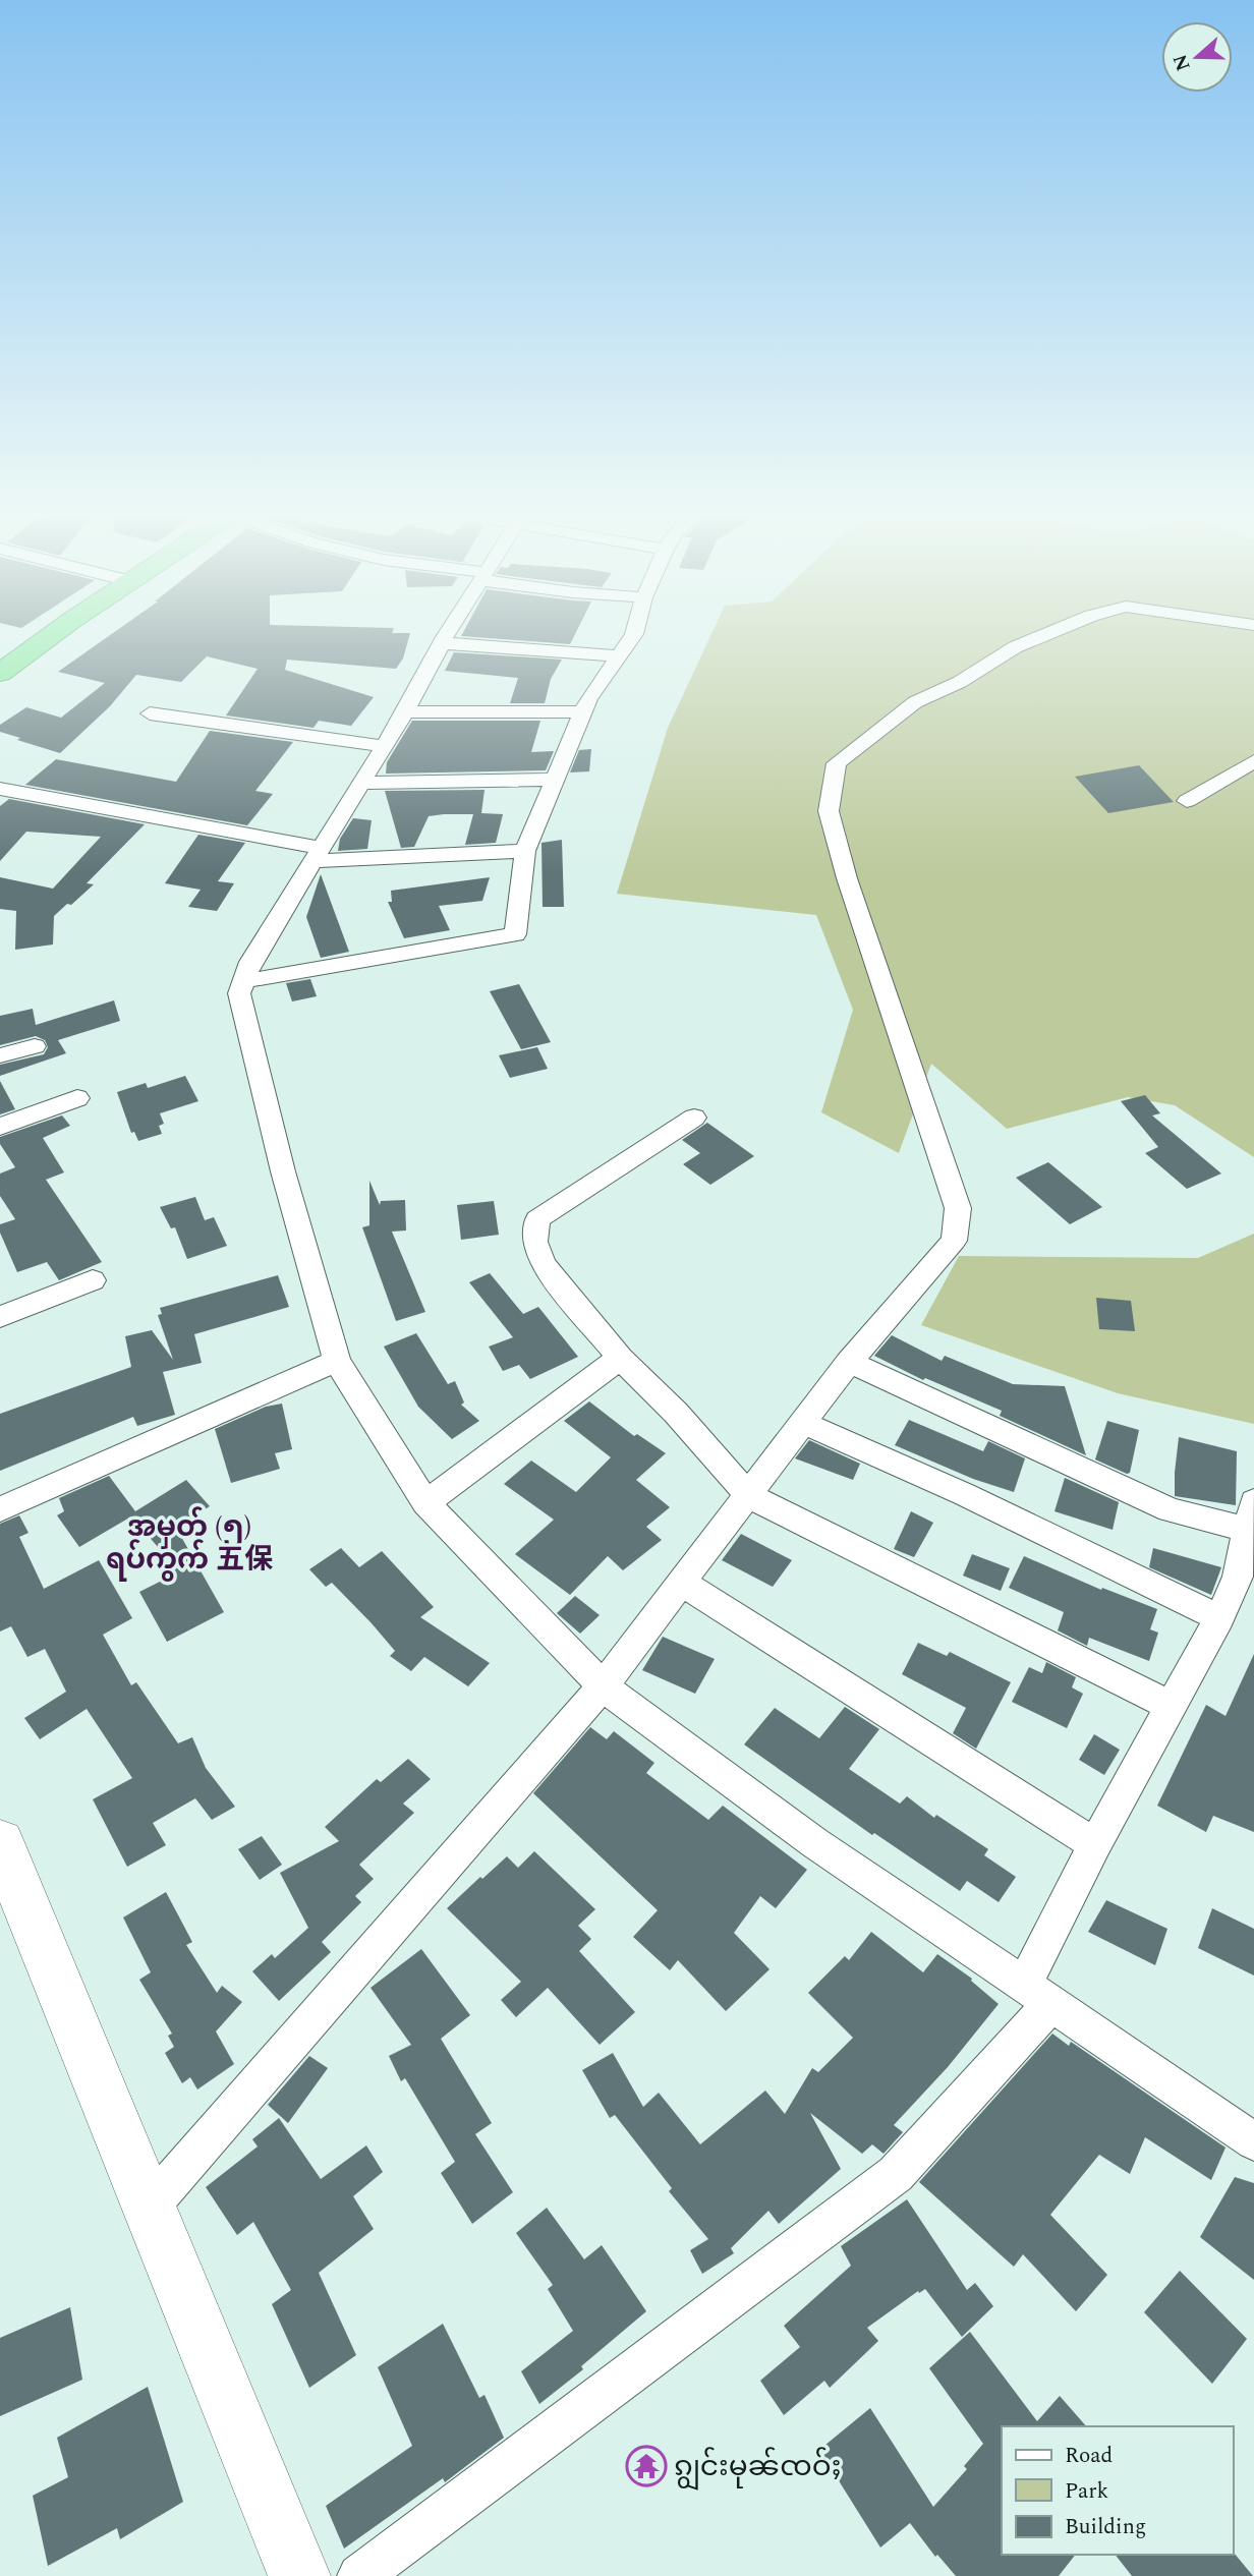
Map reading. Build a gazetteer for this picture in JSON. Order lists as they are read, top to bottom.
{
  "districts": ["အမှတ် (၅) ရပ်ကွက် 五保"],
  "places": {
    "temple": ["ၵျွင်းမုၼ်ၸဝ်ႈ"]
  },
  "legend": ["Road", "Park", "Building"],
  "north": "left"
}
